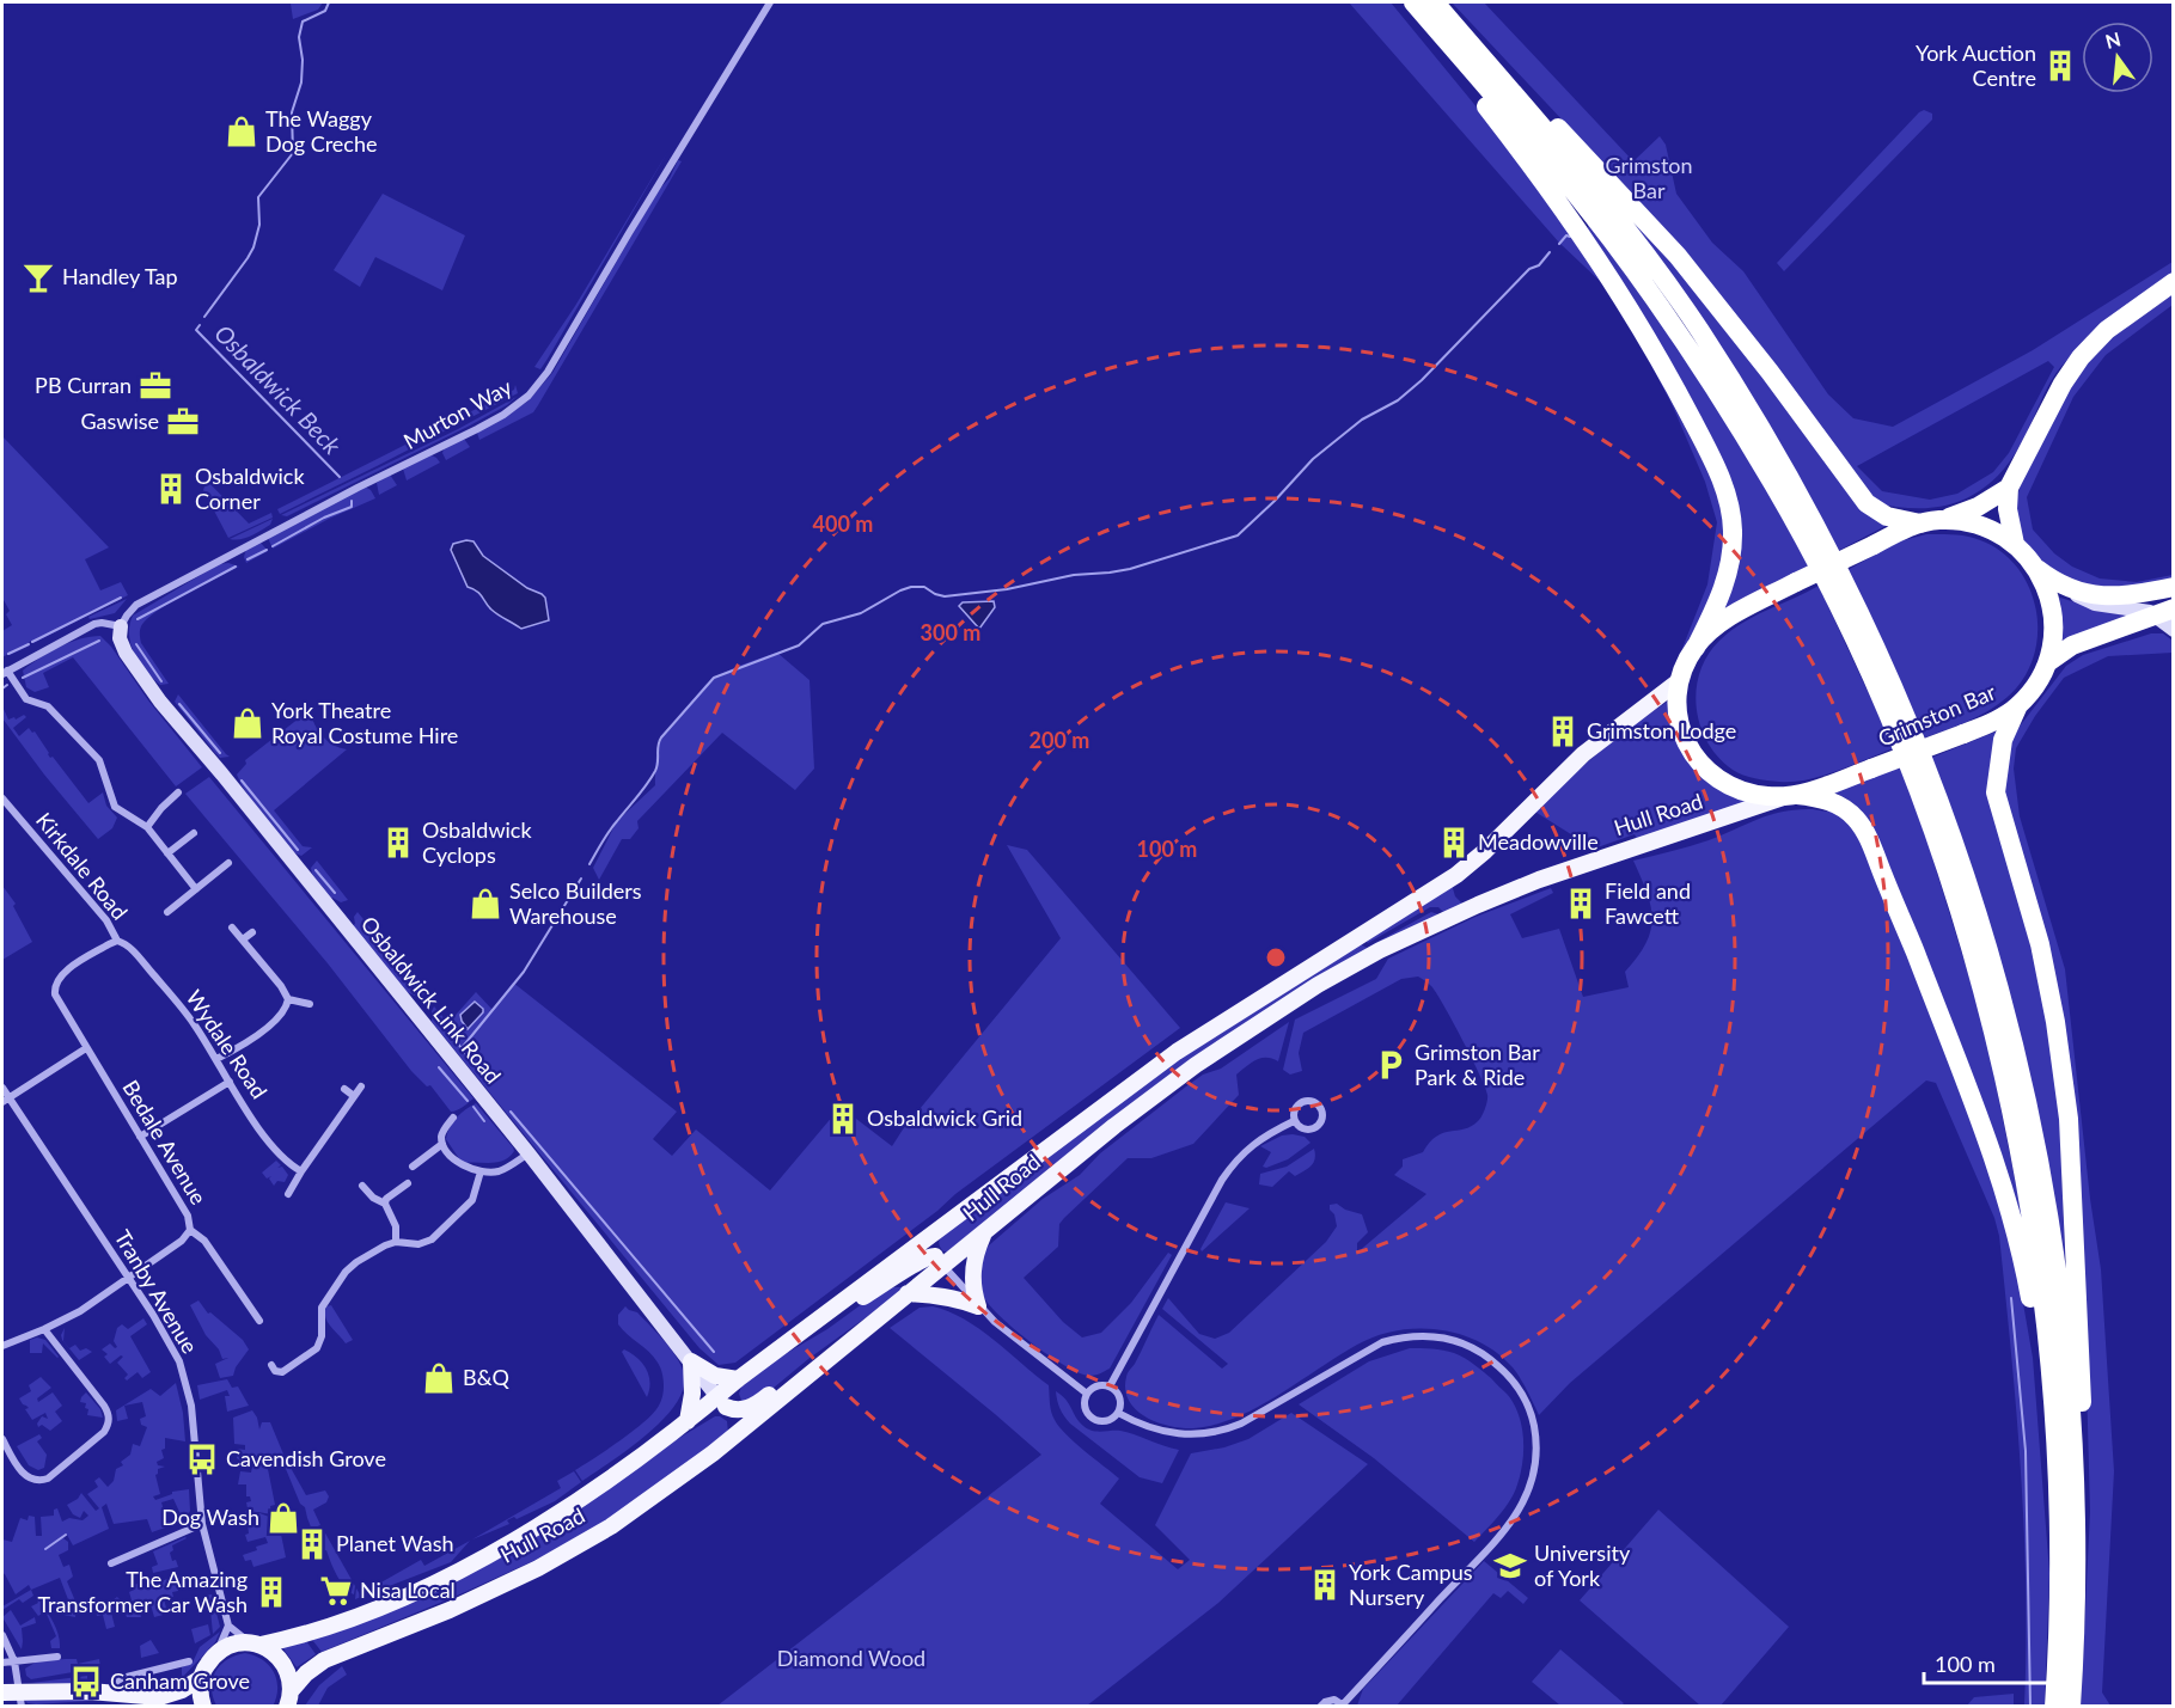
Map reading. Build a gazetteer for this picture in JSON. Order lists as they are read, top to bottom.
{
  "streets": {
    "highway": ["Grimston Bar"],
    "main road": ["Hull Road"],
    "street": [
      "Murton Way",
      "Kirkdale Road",
      "Osbaldwick Link Road",
      "Wydale Road",
      "Bedale Avenue",
      "Tranby Avenue"
    ]
  },
  "crossings": [
    ["Murton Way", "Osbaldwick Link Road"],
    ["Grimston Bar", "Hull Road"],
    ["Hull Road", "Osbaldwick Link Road"],
    ["Kirkdale Road", "Wydale Road"],
    ["Kirkdale Road", "Bedale Avenue"]
  ],
  "water": ["Osbaldwick Beck"],
  "parks": ["Grimston Bar", "Diamond Wood"],
  "places": {
    "building": [
      "York Auction Centre",
      "Osbaldwick Corner",
      "Grimston Lodge",
      "Osbaldwick Cyclops",
      "Meadowville",
      "Field and Fawcett",
      "Osbaldwick Grid",
      "Planet Wash",
      "York Campus Nursery",
      "The Amazing Transformer Car Wash"
    ],
    "shop": [
      "The Waggy Dog Creche",
      "York Theatre Royal Costume Hire",
      "Selco Builders Warehouse",
      "B&Q",
      "Dog Wash"
    ],
    "bar": ["Handley Tap"],
    "office": ["PB Curran", "Gaswise"],
    "parking": ["Grimston Bar Park & Ride"],
    "bus stop": ["Cavendish Grove", "Canham Grove"],
    "school or university": ["University of York"],
    "supermarket": ["Nisa Local"]
  },
  "scale_bar": "100 m",
  "north": "top",
  "rings": [
    "400 m",
    "300 m",
    "200 m",
    "100 m"
  ]
}
